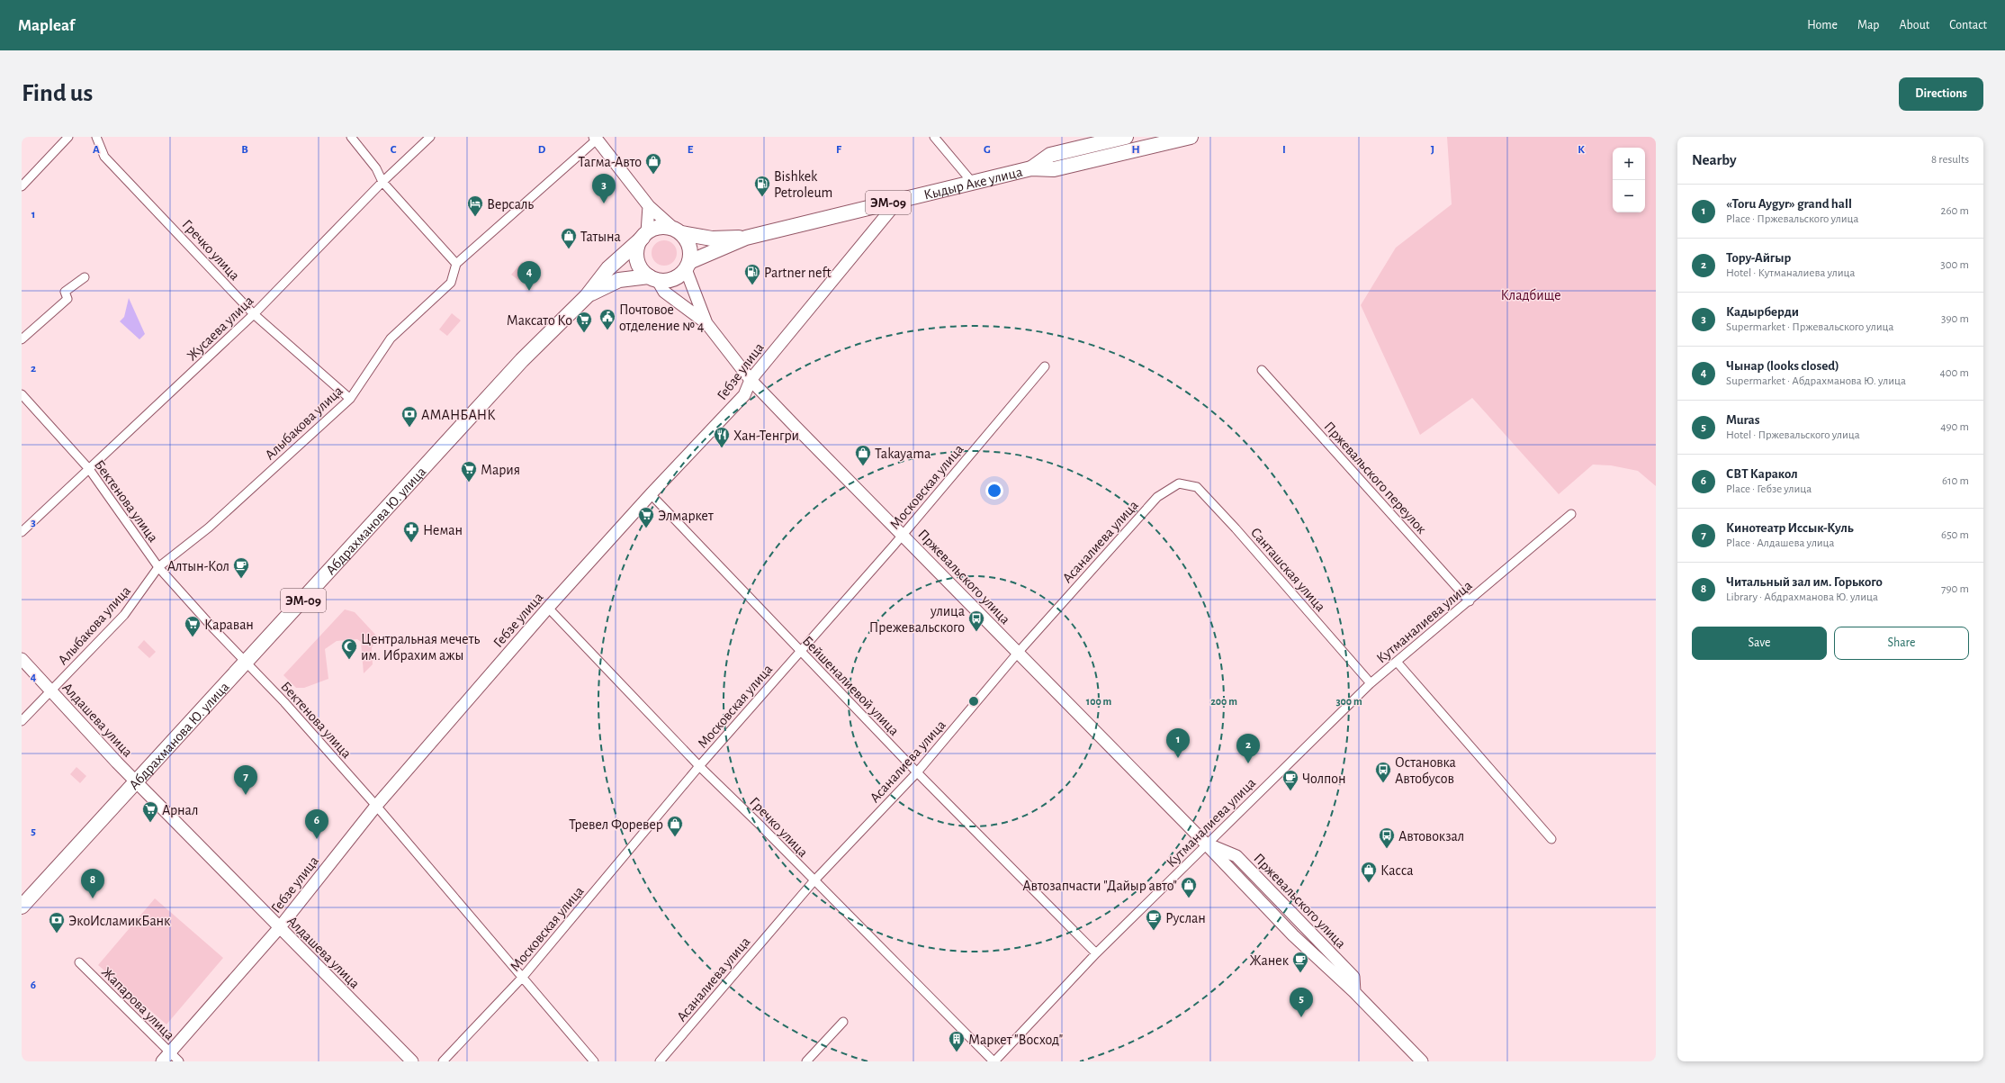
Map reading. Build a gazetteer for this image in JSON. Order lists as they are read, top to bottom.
{
  "streets": {
    "highway": ["Кыдыр Аке улица", "ЭМ-09", "Абдрахманова Ю. улица"],
    "main road": ["Гебзе улица", "Пржевальского улица", "Алдашева улица"],
    "street": [
      "Гречко улица",
      "Жусаева улица",
      "Алыбакова улица",
      "Пржевальского переулок",
      "Московская улица",
      "Бектенова улица",
      "Асаналиева улица",
      "Санташская улица",
      "Кутманалиева улица",
      "Бейшеналиевой улица",
      "Жапарова улица"
    ]
  },
  "crossings": [
    ["Кыдыр Аке улица", "ЭМ-09"],
    ["Кыдыр Аке улица", "Гебзе улица"],
    ["Кыдыр Аке улица", "Абдрахманова Ю. улица"],
    ["Кыдыр Аке улица", "Пржевальского улица"],
    ["ЭМ-09", "Абдрахманова Ю. улица"],
    ["ЭМ-09", "Пржевальского улица"],
    ["Гречко улица", "Жусаева улица"],
    ["Гречко улица", "Гебзе улица"],
    ["Гречко улица", "Алыбакова улица"],
    ["Гречко улица", "Московская улица"],
    ["Гречко улица", "Асаналиева улица"],
    ["Гречко улица", "Кутманалиева улица"],
    ["Жусаева улица", "Бектенова улица"],
    ["Гебзе улица", "Бектенова улица"],
    ["Гебзе улица", "Пржевальского улица"],
    ["Гебзе улица", "Бейшеналиевой улица"],
    ["Гебзе улица", "Алдашева улица"],
    ["Гебзе улица", "Жапарова улица"],
    ["Алыбакова улица", "Бектенова улица"],
    ["Алыбакова улица", "Алдашева улица"],
    ["Пржевальского переулок", "Кутманалиева улица"],
    ["Московская улица", "Бектенова улица"],
    ["Московская улица", "Пржевальского улица"],
    ["Московская улица", "Бейшеналиевой улица"],
    ["Бектенова улица", "Абдрахманова Ю. улица"],
    ["Абдрахманова Ю. улица", "Пржевальского улица"],
    ["Абдрахманова Ю. улица", "Алдашева улица"],
    ["Асаналиева улица", "Санташская улица"],
    ["Асаналиева улица", "Пржевальского улица"],
    ["Асаналиева улица", "Бейшеналиевой улица"],
    ["Санташская улица", "Кутманалиева улица"],
    ["Пржевальского улица", "Кутманалиева улица"],
    ["Кутманалиева улица", "Бейшеналиевой улица"]
  ],
  "parks": ["Кладбище"],
  "places": {
    "shop": [
      "Тагма-Авто",
      "Татына",
      "Takayama",
      "Тревел Форевер",
      "Касса",
      "Автозапчасти \"Дайыр авто\""
    ],
    "fuel station": ["Bishkek Petroleum", "Partner neft"],
    "hotel": ["Версаль"],
    "public building": ["Почтовое отделение № 4"],
    "supermarket": [
      "Максато Ко",
      "Мария",
      "Элмаркет",
      "Караван",
      "Арнал"
    ],
    "bank": ["АМАНБАНК", "ЭкоИсламикБанк"],
    "restaurant": ["Хан-Тенгри"],
    "pharmacy": ["Неман"],
    "cafe": [
      "Алтын-Кол",
      "Чолпон",
      "Руслан",
      "Жанек"
    ],
    "bus stop": ["улица Прежевальского", "Остановка Автобусов", "Автовокзал"],
    "mosque": ["Центральная мечеть им. Ибрахим ажы"],
    "building": ["Маркет \"Восход\""]
  },
  "page": {
    "header": "Mapleaf",
    "nav": [
      "Home",
      "Map",
      "About",
      "Contact"
    ],
    "buttons": [
      "Directions",
      ["Save", "Share"]
    ],
    "title": "Find us",
    "heading": ["Nearby", "8 results"],
    "map_buttons": ["+", "−"],
    "pins": [
      "3",
      "4",
      "1",
      "2",
      "7",
      "6",
      "8",
      "5"
    ],
    "list": [
      {
        "mark": "1",
        "name": "«Toru Aygyr» grand hall",
        "note": "Place · Пржевальского улица",
        "value": "260 m"
      },
      {
        "mark": "2",
        "name": "Тору-Айгыр",
        "note": "Hotel · Кутманалиева улица",
        "value": "300 m"
      },
      {
        "mark": "3",
        "name": "Кадырберди",
        "note": "Supermarket · Пржевальского улица",
        "value": "390 m"
      },
      {
        "mark": "4",
        "name": "Чынар (looks closed)",
        "note": "Supermarket · Абдрахманова Ю. улица",
        "value": "400 m"
      },
      {
        "mark": "5",
        "name": "Muras",
        "note": "Hotel · Пржевальского улица",
        "value": "490 m"
      },
      {
        "mark": "6",
        "name": "СВТ Каракол",
        "note": "Place · Гебзе улица",
        "value": "610 m"
      },
      {
        "mark": "7",
        "name": "Кинотеатр Иссык-Куль",
        "note": "Place · Алдашева улица",
        "value": "650 m"
      },
      {
        "mark": "8",
        "name": "Читальный зал им. Горького",
        "note": "Library · Абдрахманова Ю. улица",
        "value": "790 m"
      }
    ]
  },
  "grid": {
    "columns": [
      "A",
      "B",
      "C",
      "D",
      "E",
      "F",
      "G",
      "H",
      "I",
      "J",
      "K"
    ],
    "rows": [
      "1",
      "2",
      "3",
      "4",
      "5",
      "6"
    ]
  },
  "rings": ["100 m", "200 m", "300 m"]
}
